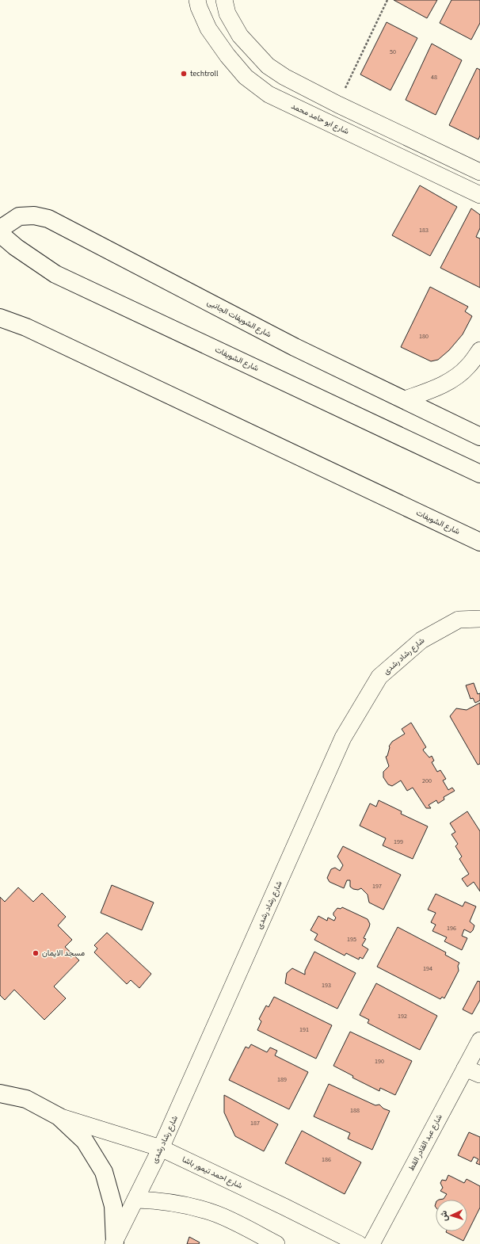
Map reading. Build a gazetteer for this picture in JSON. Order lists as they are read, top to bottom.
{
  "streets": {
    "main road": ["شارع الشويفات الجانبى", "شارع الشويفات"],
    "street": [
      "شارع ابو حامد محمد",
      "شارع رشاد رشدى",
      "شارع عبد القادر القط",
      "شارع احمد تيمور باشا"
    ]
  },
  "crossings": [
    ["شارع رشاد رشدى", "شارع احمد تيمور باشا"]
  ],
  "places": ["techtroll", "مسجد الايمان"],
  "house_numbers": [
    "50",
    "48",
    "183",
    "180",
    "200",
    "199",
    "197",
    "196",
    "195",
    "194",
    "193",
    "192",
    "191",
    "190",
    "189",
    "188",
    "187",
    "186"
  ],
  "north": "left"
}
